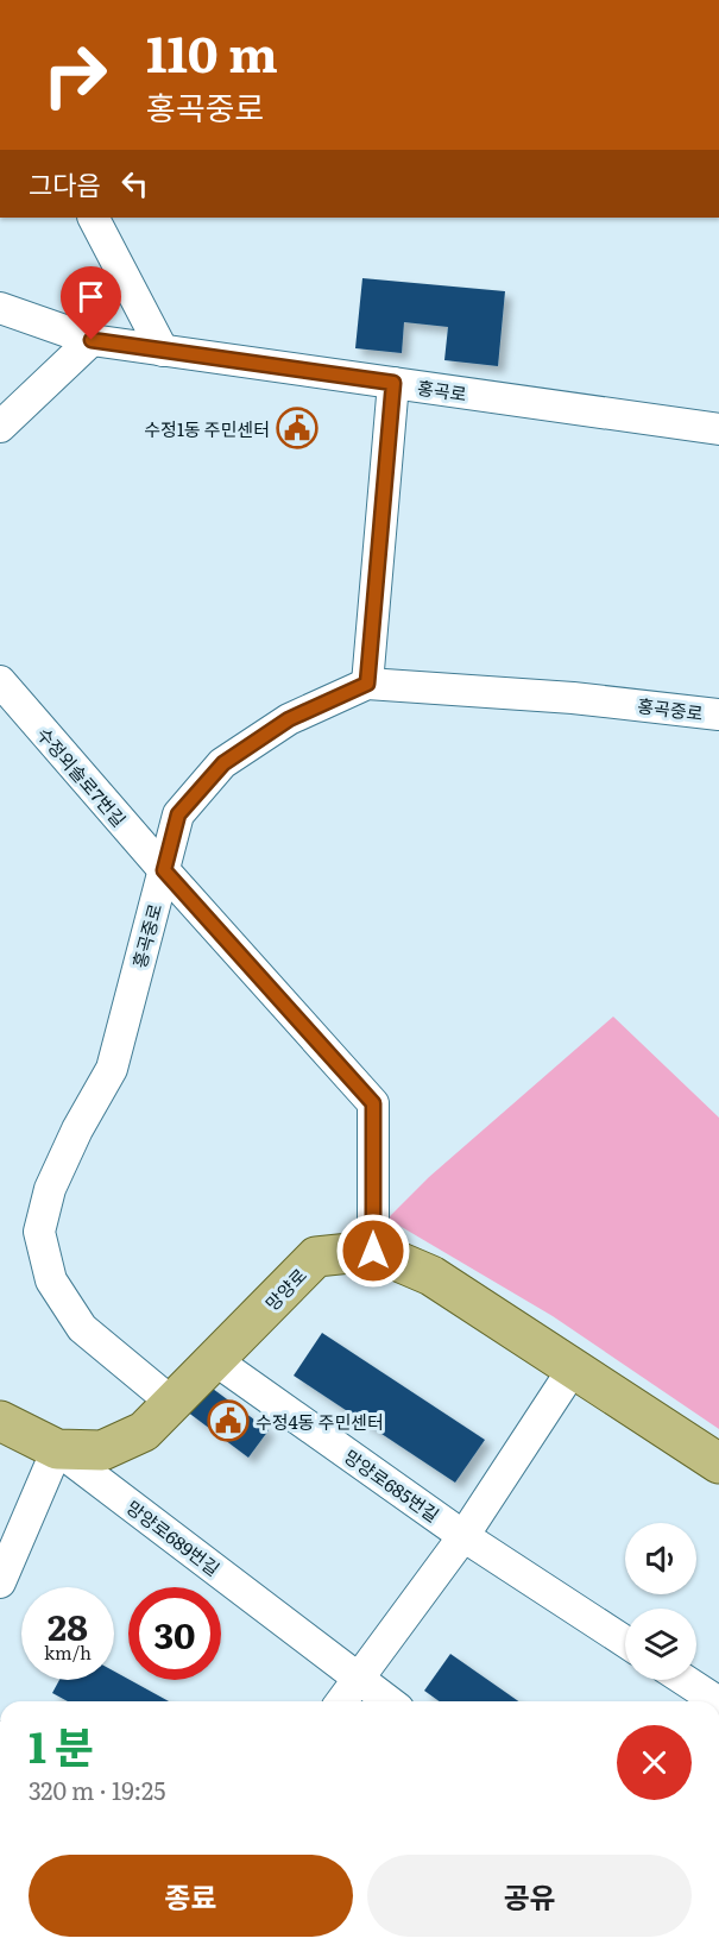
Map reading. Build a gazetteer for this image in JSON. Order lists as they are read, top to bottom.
{
  "streets": {
    "main road": ["망양로"],
    "street": [
      "홍곡로",
      "홍곡중로",
      "수정외솔로7번길",
      "망양로685번길",
      "망양로689번길"
    ]
  },
  "crossings": [
    ["홍곡중로", "수정외솔로7번길"],
    ["홍곡중로", "망양로"],
    ["수정외솔로7번길", "망양로"],
    ["망양로", "망양로685번길"],
    ["망양로", "망양로689번길"]
  ],
  "places": {
    "public building": ["수정1동 주민센터", "수정4동 주민센터"]
  },
  "page": {
    "turn": ["110 m", "홍곡중로"],
    "then": "그다음",
    "speed": "28 km/h",
    "limit": "30",
    "heading": ["1 분", "320 m · 19:25"],
    "buttons": ["종료", "공유"]
  }
}
